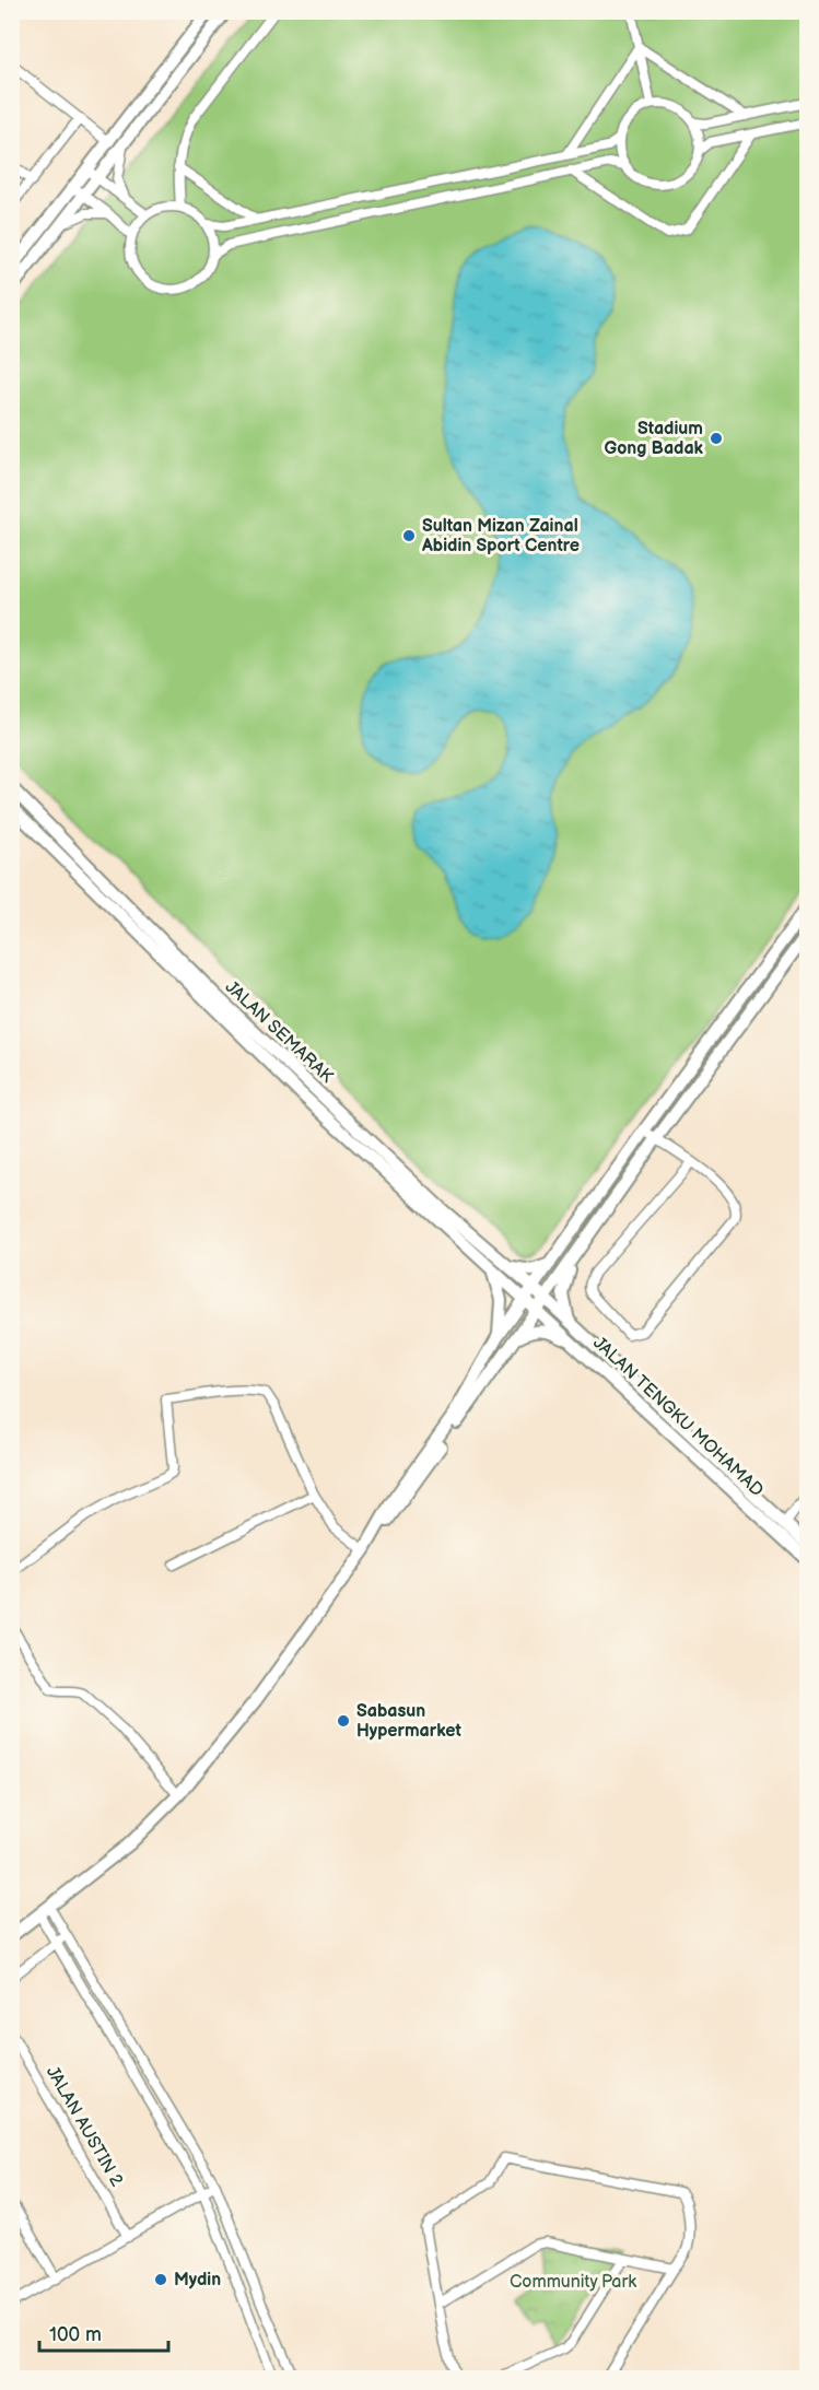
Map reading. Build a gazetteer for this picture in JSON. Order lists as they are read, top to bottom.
{
  "streets": {
    "main road": ["JALAN SEMARAK", "JALAN TENGKU MOHAMAD"],
    "street": ["JALAN AUSTIN 2"]
  },
  "crossings": [
    ["JALAN SEMARAK", "JALAN TENGKU MOHAMAD"]
  ],
  "parks": ["Community Park"],
  "places": [
    "Stadium Gong Badak",
    "Sultan Mizan Zainal Abidin Sport Centre",
    "Sabasun Hypermarket",
    "Mydin"
  ],
  "scale_bar": "100 m"
}
